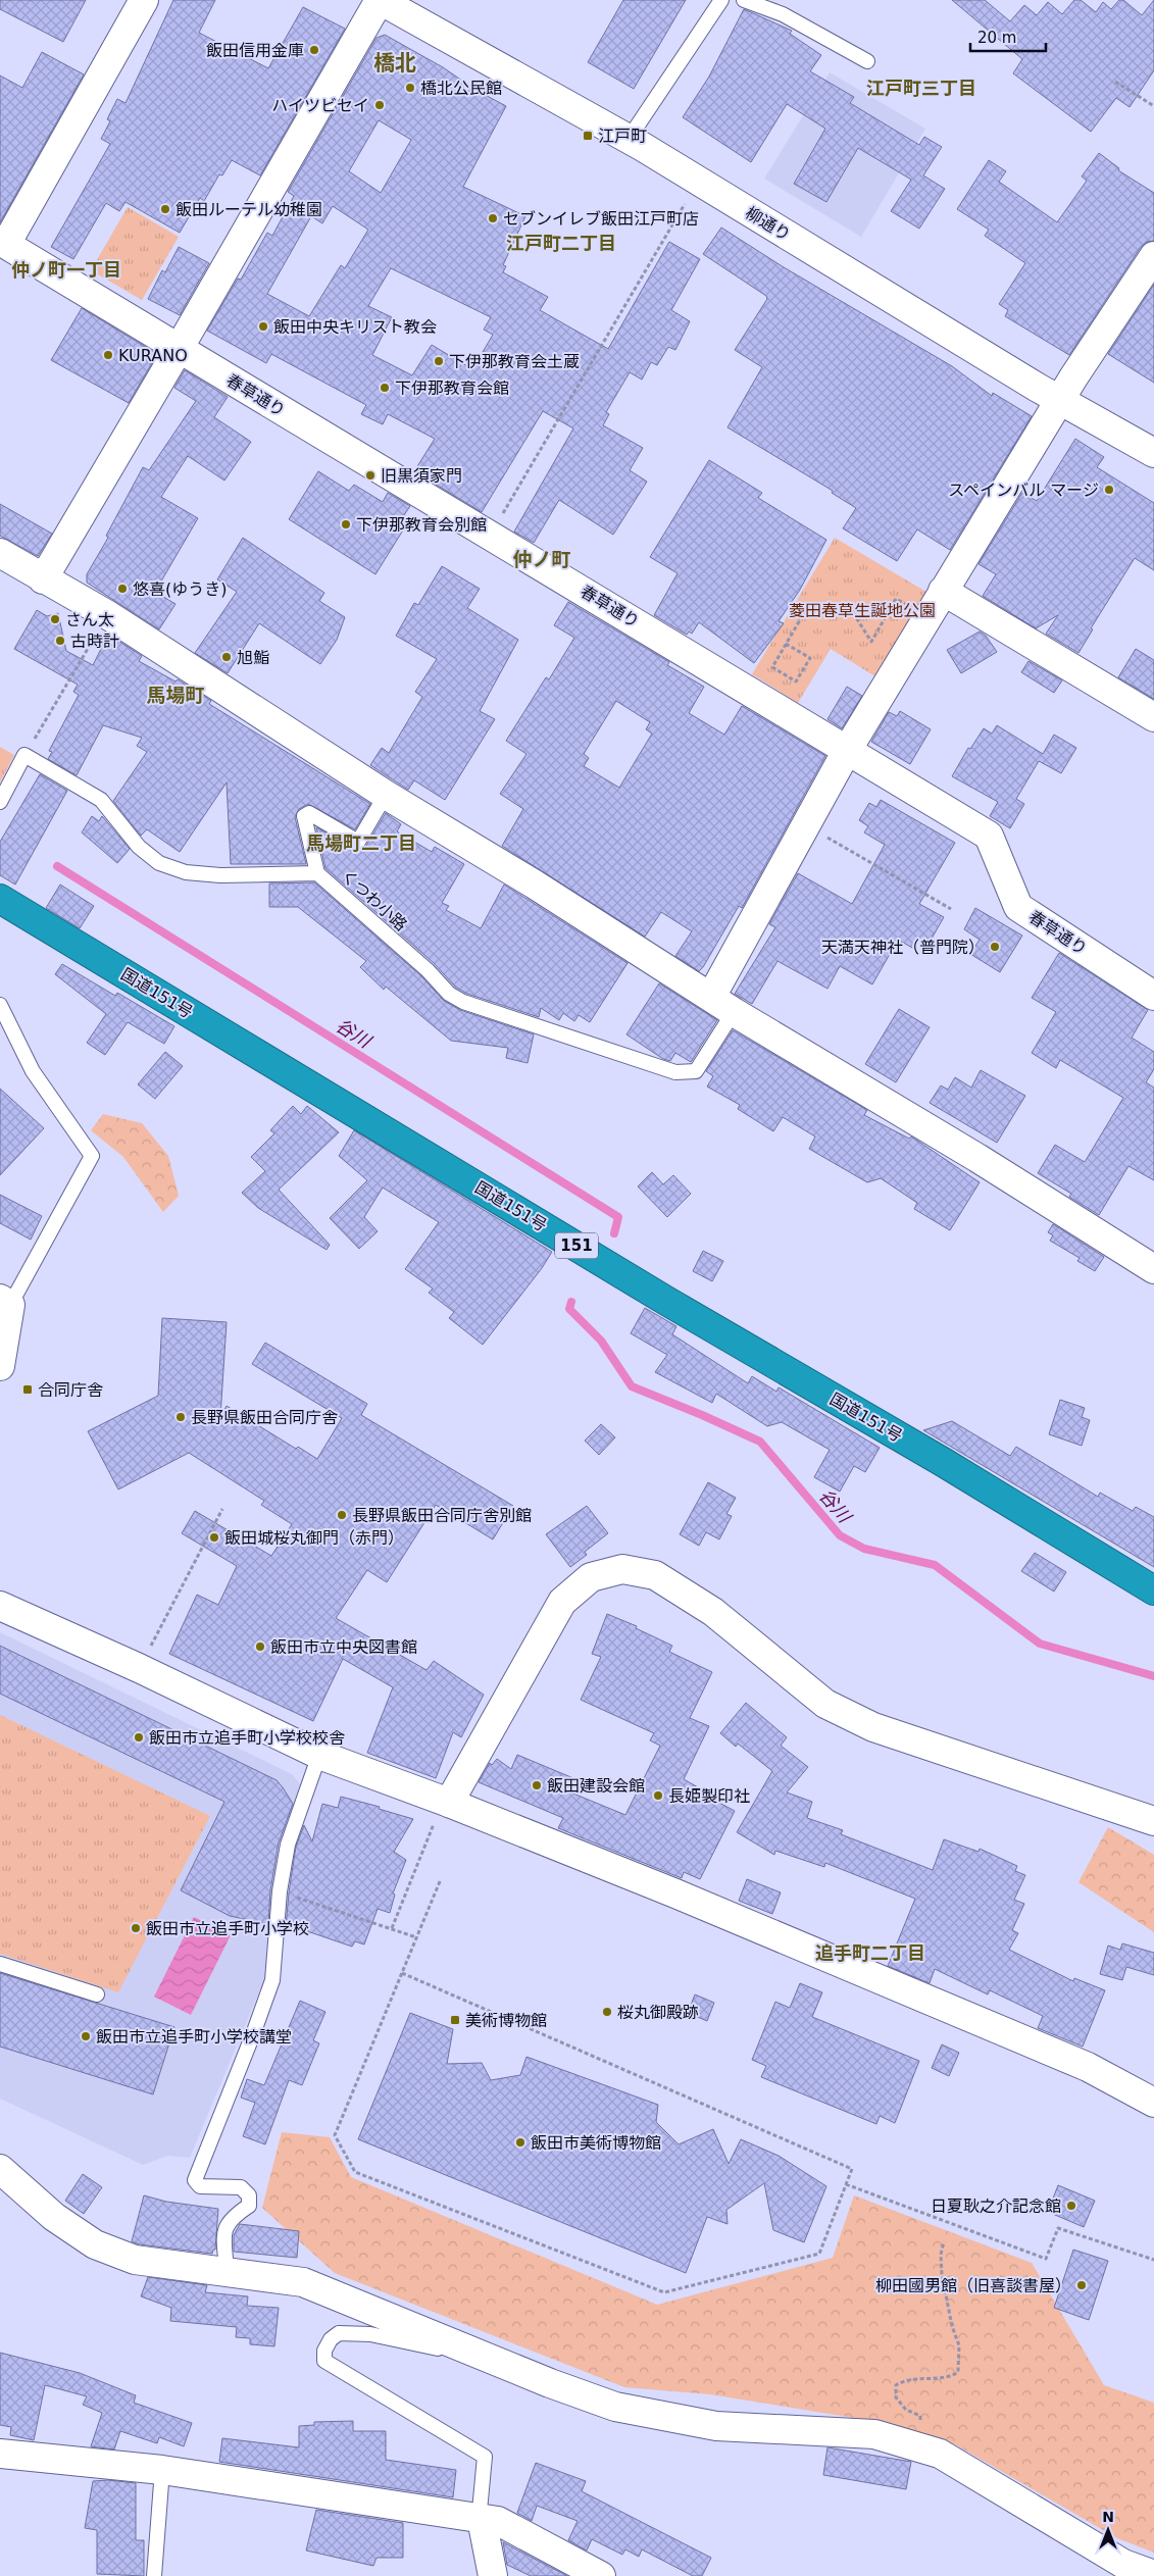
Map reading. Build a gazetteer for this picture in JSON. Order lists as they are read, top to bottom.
{
  "streets": {
    "highway": ["国道151号", "151"],
    "street": ["柳通り", "春草通り"],
    "lane": ["くつわ小路"]
  },
  "districts": [
    "橋北",
    "江戸町三丁目",
    "江戸町二丁目",
    "仲ノ町一丁目",
    "仲ノ町",
    "馬場町",
    "馬場町二丁目",
    "追手町二丁目"
  ],
  "water": ["谷川"],
  "parks": ["菱田春草生誕地公園"],
  "places": {
    "other": [
      "飯田信用金庫",
      "橋北公民館",
      "ハイツビセイ",
      "飯田ルーテル幼稚園",
      "セブンイレブ飯田江戸町店",
      "飯田中央キリスト教会",
      "KURANO",
      "下伊那教育会土蔵",
      "下伊那教育会館",
      "旧黒須家門",
      "スペインバル マージ",
      "下伊那教育会別館",
      "悠喜(ゆうき)",
      "さん太",
      "古時計",
      "旭鮨",
      "天満天神社（普門院）",
      "長野県飯田合同庁舎",
      "長野県飯田合同庁舎別館",
      "飯田城桜丸御門（赤門）",
      "飯田市立中央図書館",
      "飯田市立追手町小学校校舎",
      "飯田建設会館",
      "長姫製印社",
      "飯田市立追手町小学校",
      "桜丸御殿跡",
      "飯田市立追手町小学校講堂",
      "飯田市美術博物館",
      "日夏耿之介記念館",
      "柳田國男館（旧喜談書屋）"
    ],
    "transit": ["江戸町", "合同庁舎", "美術博物館"]
  },
  "scale_bar": "20 m",
  "north": "top"
}
